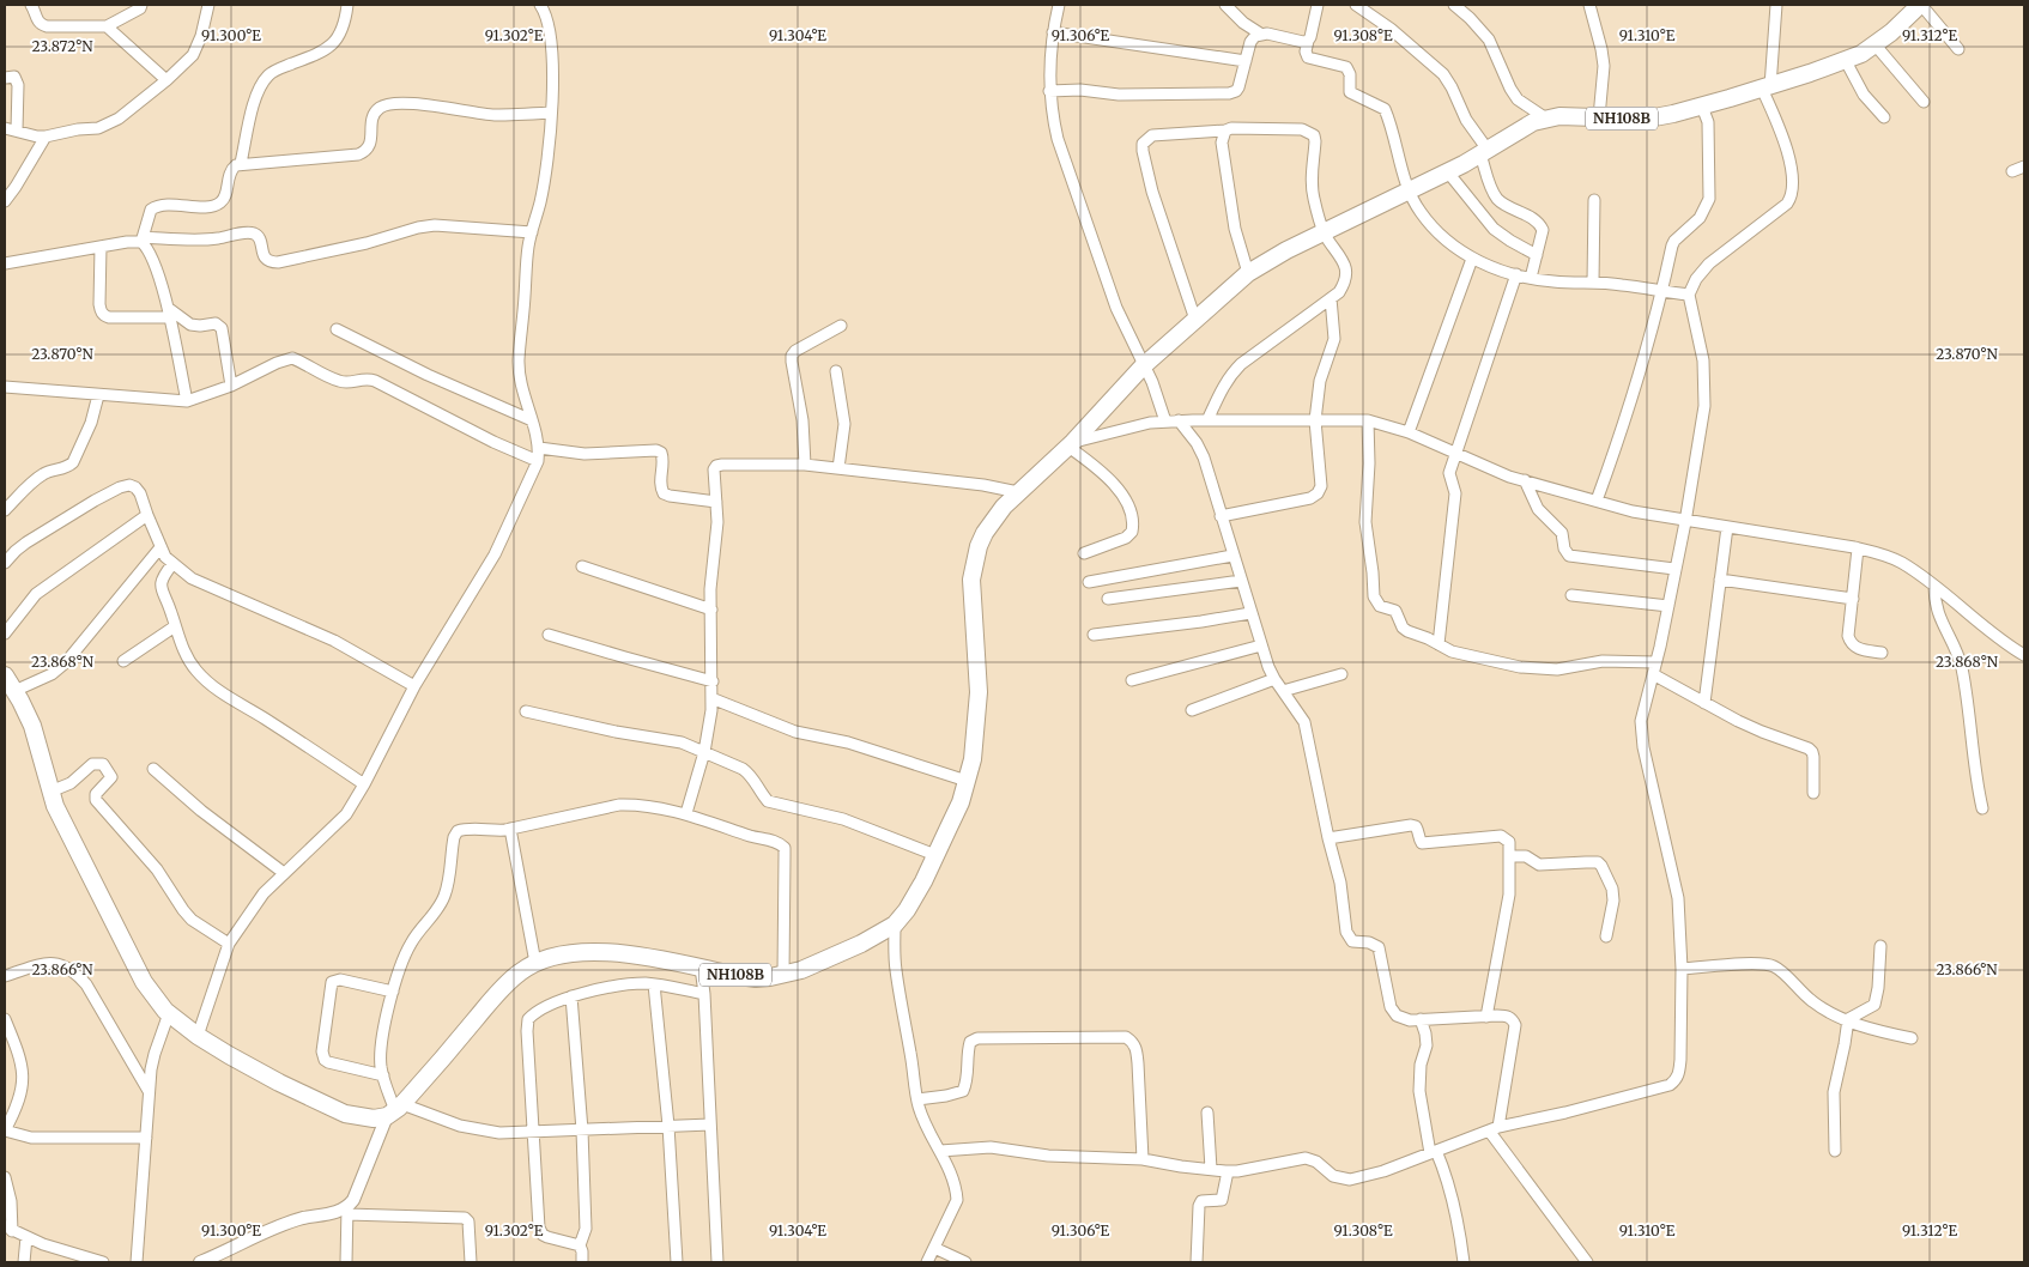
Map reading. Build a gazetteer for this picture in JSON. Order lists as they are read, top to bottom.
{
  "streets": {
    "highway": ["NH108B"]
  },
  "coordinates": [
    "91.300°E",
    "91.302°E",
    "91.304°E",
    "91.306°E",
    "91.308°E",
    "91.310°E",
    "91.312°E",
    "23.872°N",
    "23.870°N",
    "23.868°N",
    "23.866°N"
  ]
}
